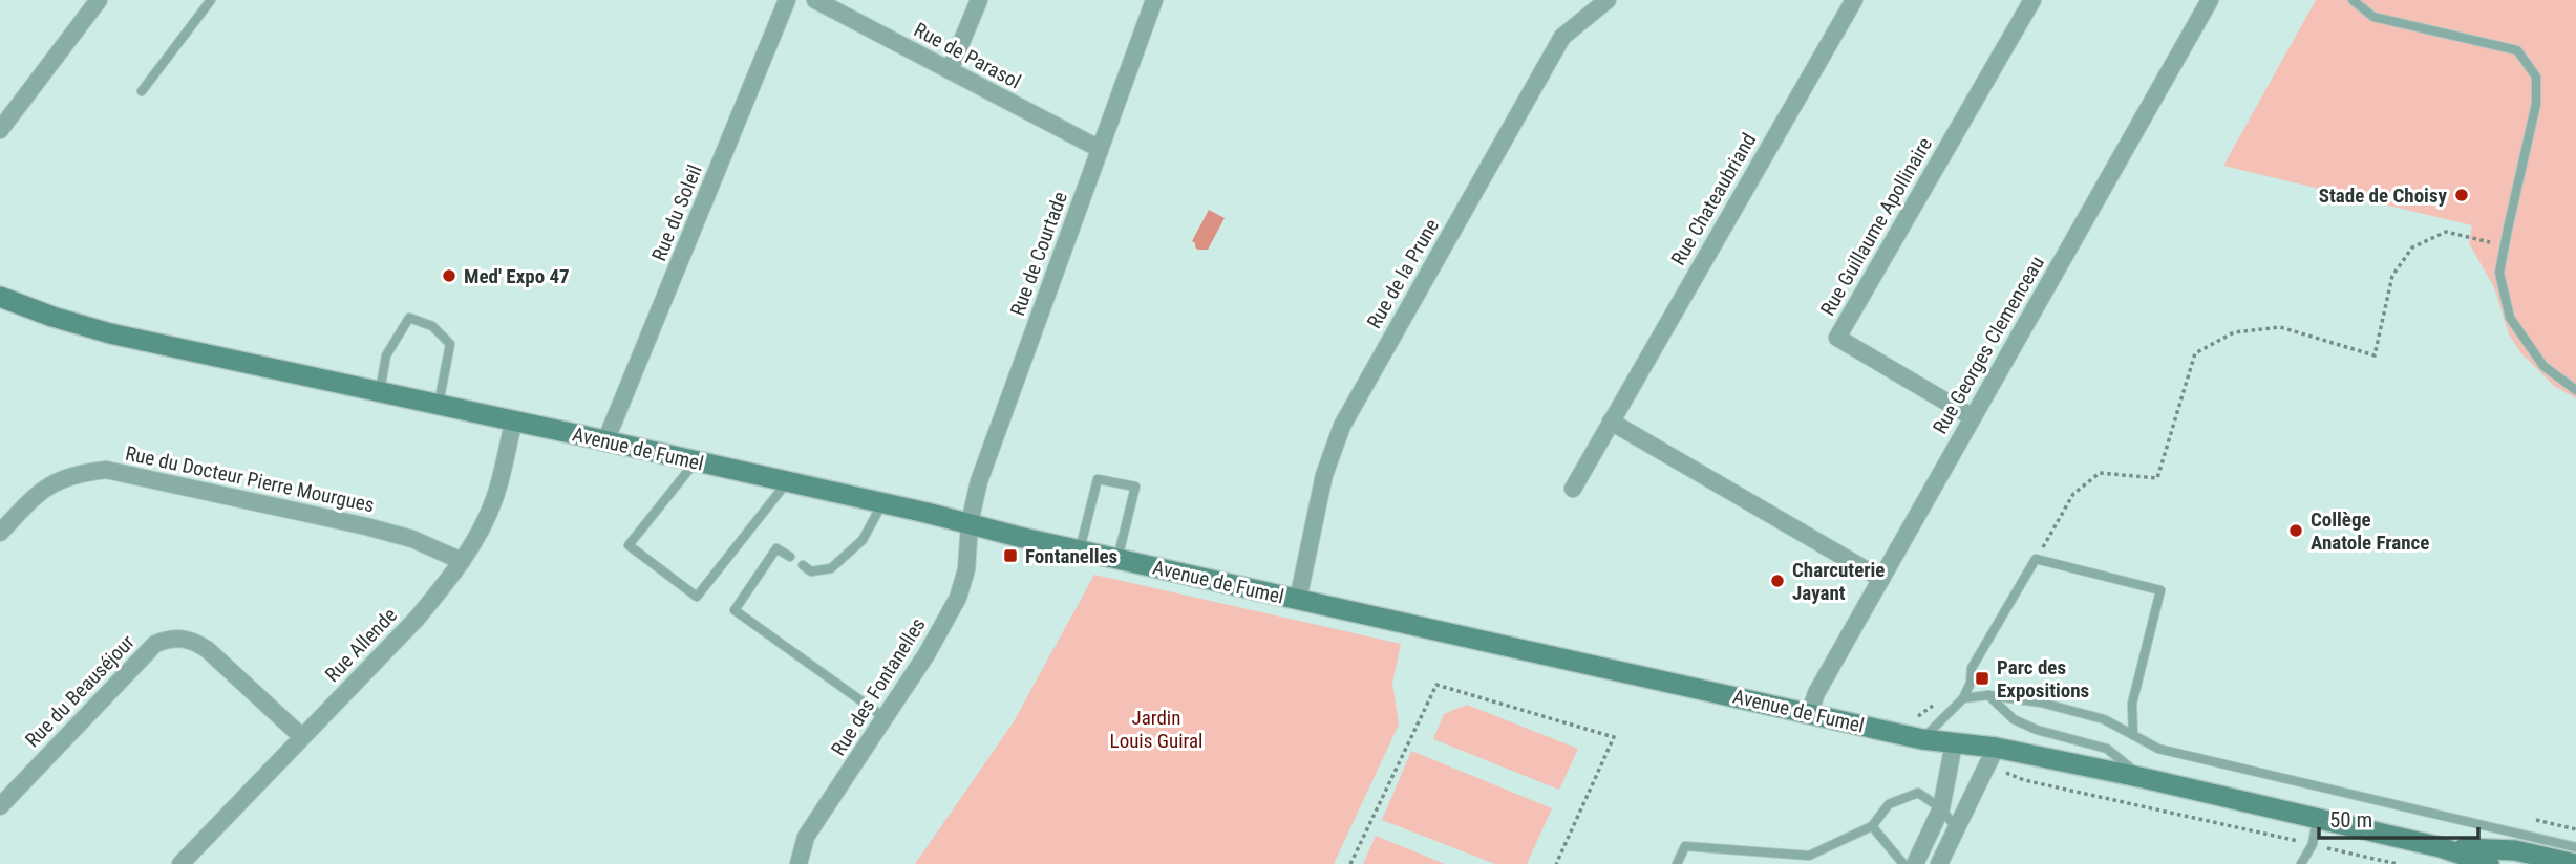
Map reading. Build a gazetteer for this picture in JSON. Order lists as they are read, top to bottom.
{
  "streets": {
    "main road": ["Avenue de Fumel"],
    "street": [
      "Rue de Parasol",
      "Rue Chateaubriand",
      "Rue du Soleil",
      "Rue Guillaume Apollinaire",
      "Rue de Courtade",
      "Rue de la Prune",
      "Rue Georges Clemenceau",
      "Rue du Docteur Pierre Mourgues",
      "Rue Allende",
      "Rue des Fontanelles",
      "Rue du Beauséjour"
    ]
  },
  "crossings": [
    ["Rue de Parasol", "Rue de Courtade"],
    ["Rue du Soleil", "Avenue de Fumel"],
    ["Rue Guillaume Apollinaire", "Rue Georges Clemenceau"],
    ["Rue de Courtade", "Avenue de Fumel"],
    ["Rue de Courtade", "Rue des Fontanelles"],
    ["Rue de la Prune", "Avenue de Fumel"],
    ["Rue Georges Clemenceau", "Avenue de Fumel"],
    ["Avenue de Fumel", "Rue Allende"],
    ["Avenue de Fumel", "Rue des Fontanelles"],
    ["Rue du Docteur Pierre Mourgues", "Rue Allende"],
    ["Rue Allende", "Rue du Beauséjour"]
  ],
  "parks": ["Jardin Louis Guiral"],
  "places": {
    "other": [
      "Stade de Choisy",
      "Med' Expo 47",
      "Collège Anatole France",
      "Charcuterie Jayant"
    ],
    "transit": ["Fontanelles", "Parc des Expositions"]
  },
  "scale_bar": "50 m"
}
